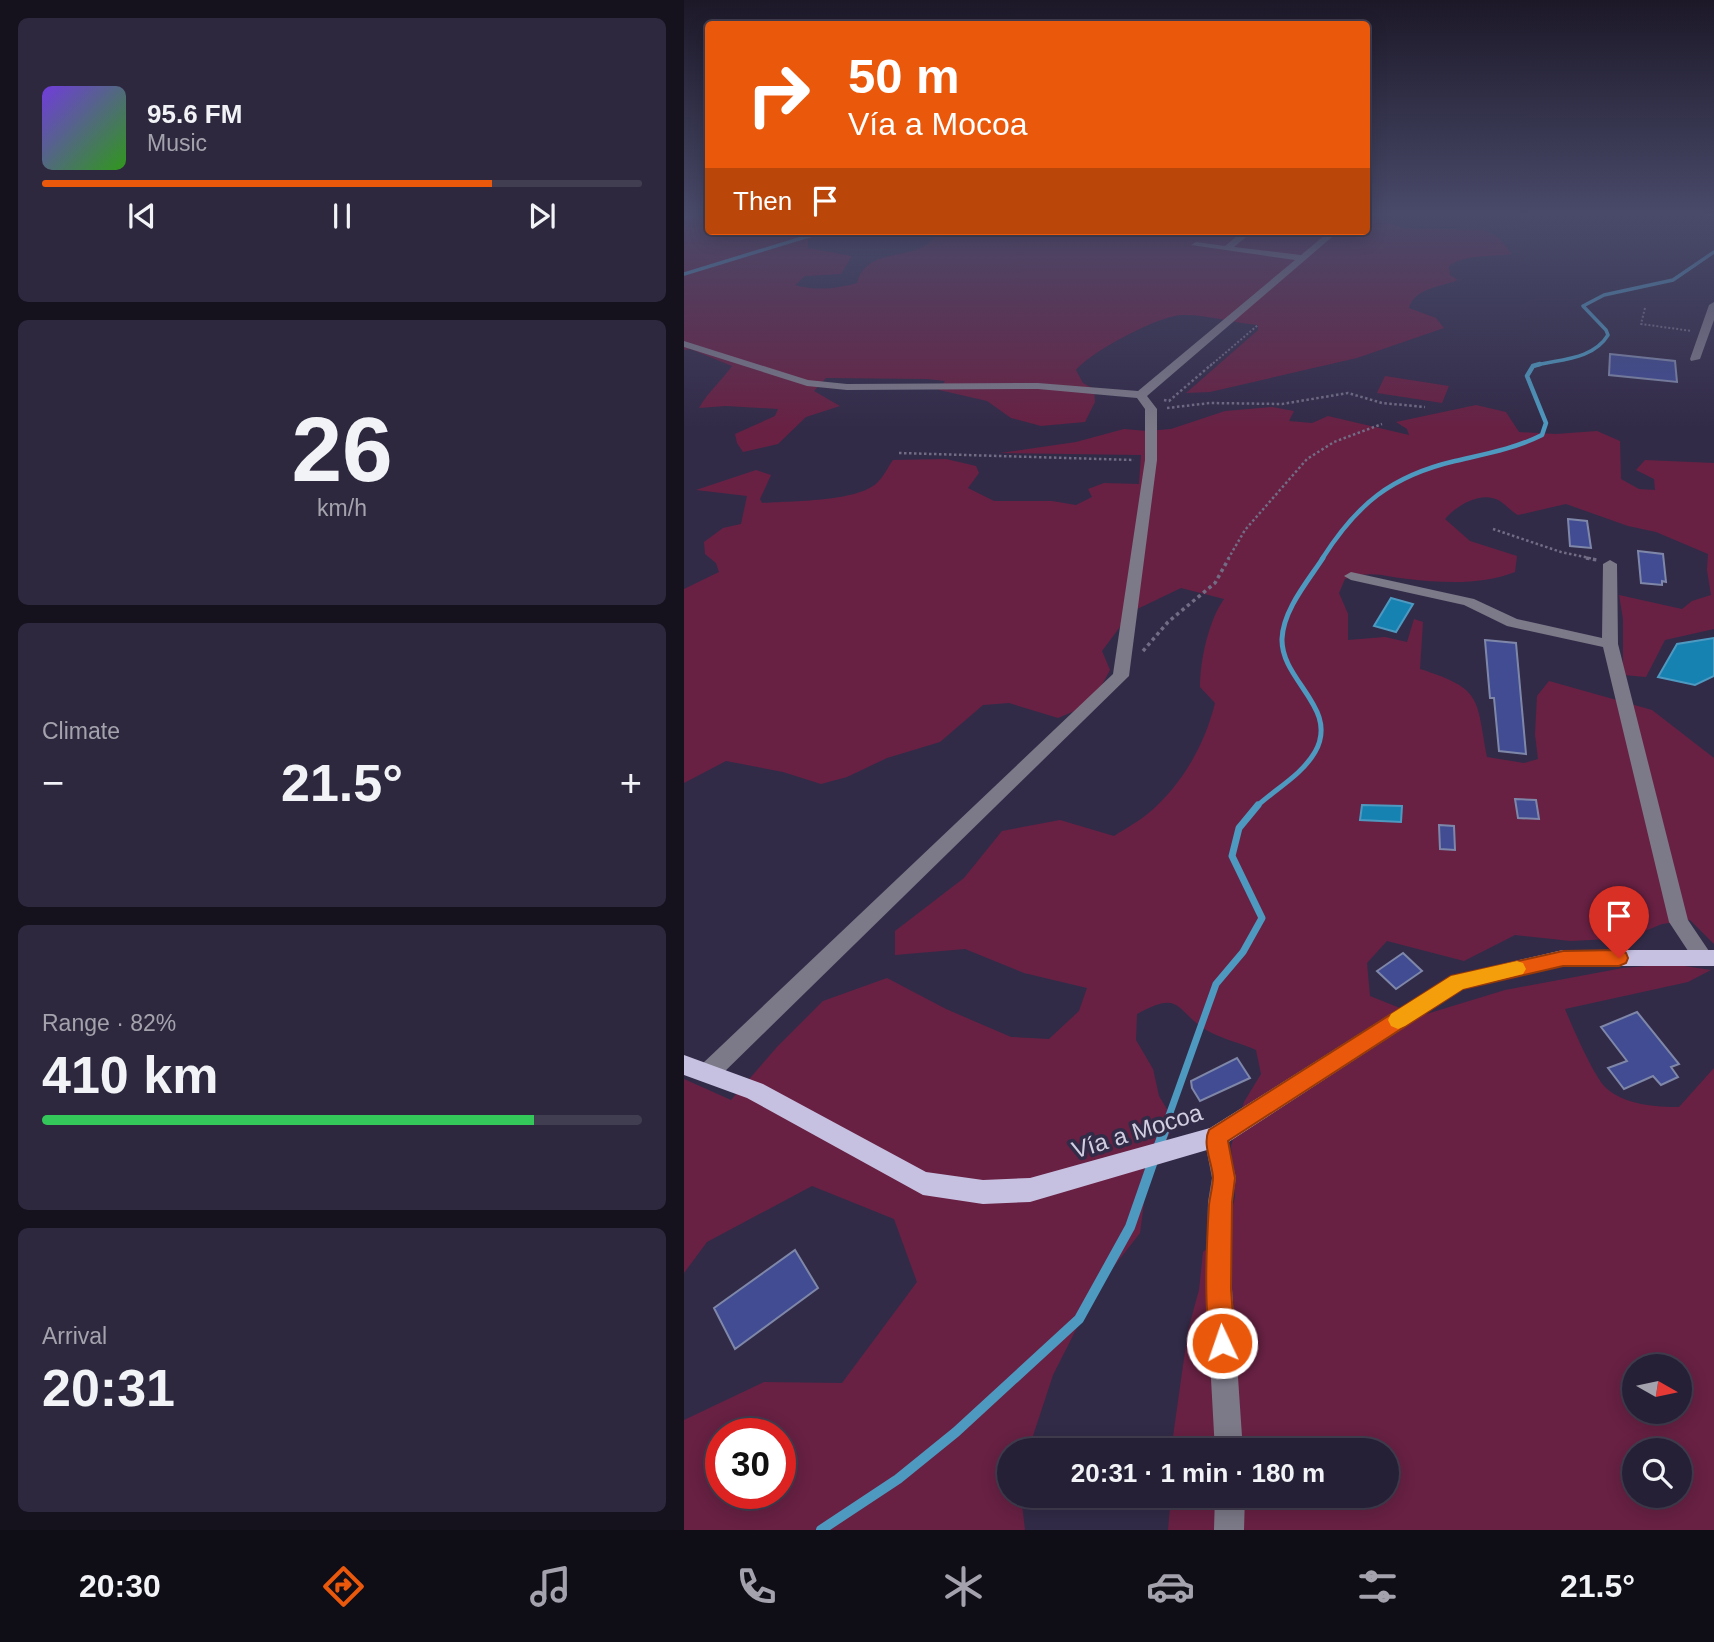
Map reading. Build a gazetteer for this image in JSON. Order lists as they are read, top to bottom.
{
  "streets": {
    "main road": ["Vía a Mocoa"]
  },
  "north": "right",
  "page": {
    "turn": ["50 m", "Vía a Mocoa"],
    "song": ["95.6 FM", "Music"],
    "then": "Then",
    "tile": [
      ["26", "km/h"],
      "Climate",
      ["Range · 82%", "410 km"],
      ["Arrival", "20:31"]
    ],
    "heat": ["−", "21.5°", "+"],
    "limit": "30",
    "trip": "20:31 · 1 min · 180 m",
    "tabs": ["20:30", "21.5°"]
  }
}
